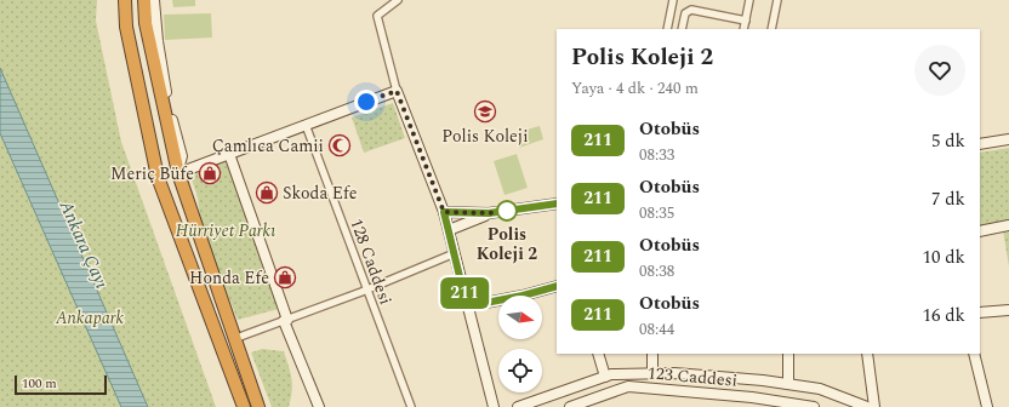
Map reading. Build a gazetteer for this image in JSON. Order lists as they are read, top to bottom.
{
  "streets": {
    "street": ["128 Caddesi", "123 Caddesi"]
  },
  "water": ["Ankara Çayı"],
  "parks": ["Hürriyet Parkı", "Ankapark"],
  "places": {
    "school or university": ["Polis Koleji"],
    "mosque": ["Çamlıca Camii"],
    "shop": ["Meriç Büfe", "Skoda Efe", "Honda Efe"],
    "other": ["Polis Koleji 2"]
  },
  "lines": ["bus line 211"],
  "scale_bar": "100 m",
  "north": "right",
  "page": {
    "on_map": "211",
    "heading": ["Polis Koleji 2", "Yaya · 4 dk · 240 m"],
    "list": [
      {
        "mark": "211",
        "name": "Otobüs",
        "note": "08:33",
        "value": "5 dk"
      },
      {
        "mark": "211",
        "name": "Otobüs",
        "note": "08:35",
        "value": "7 dk"
      },
      {
        "mark": "211",
        "name": "Otobüs",
        "note": "08:38",
        "value": "10 dk"
      },
      {
        "mark": "211",
        "name": "Otobüs",
        "note": "08:44",
        "value": "16 dk"
      }
    ],
    "scale": "100 m"
  }
}
